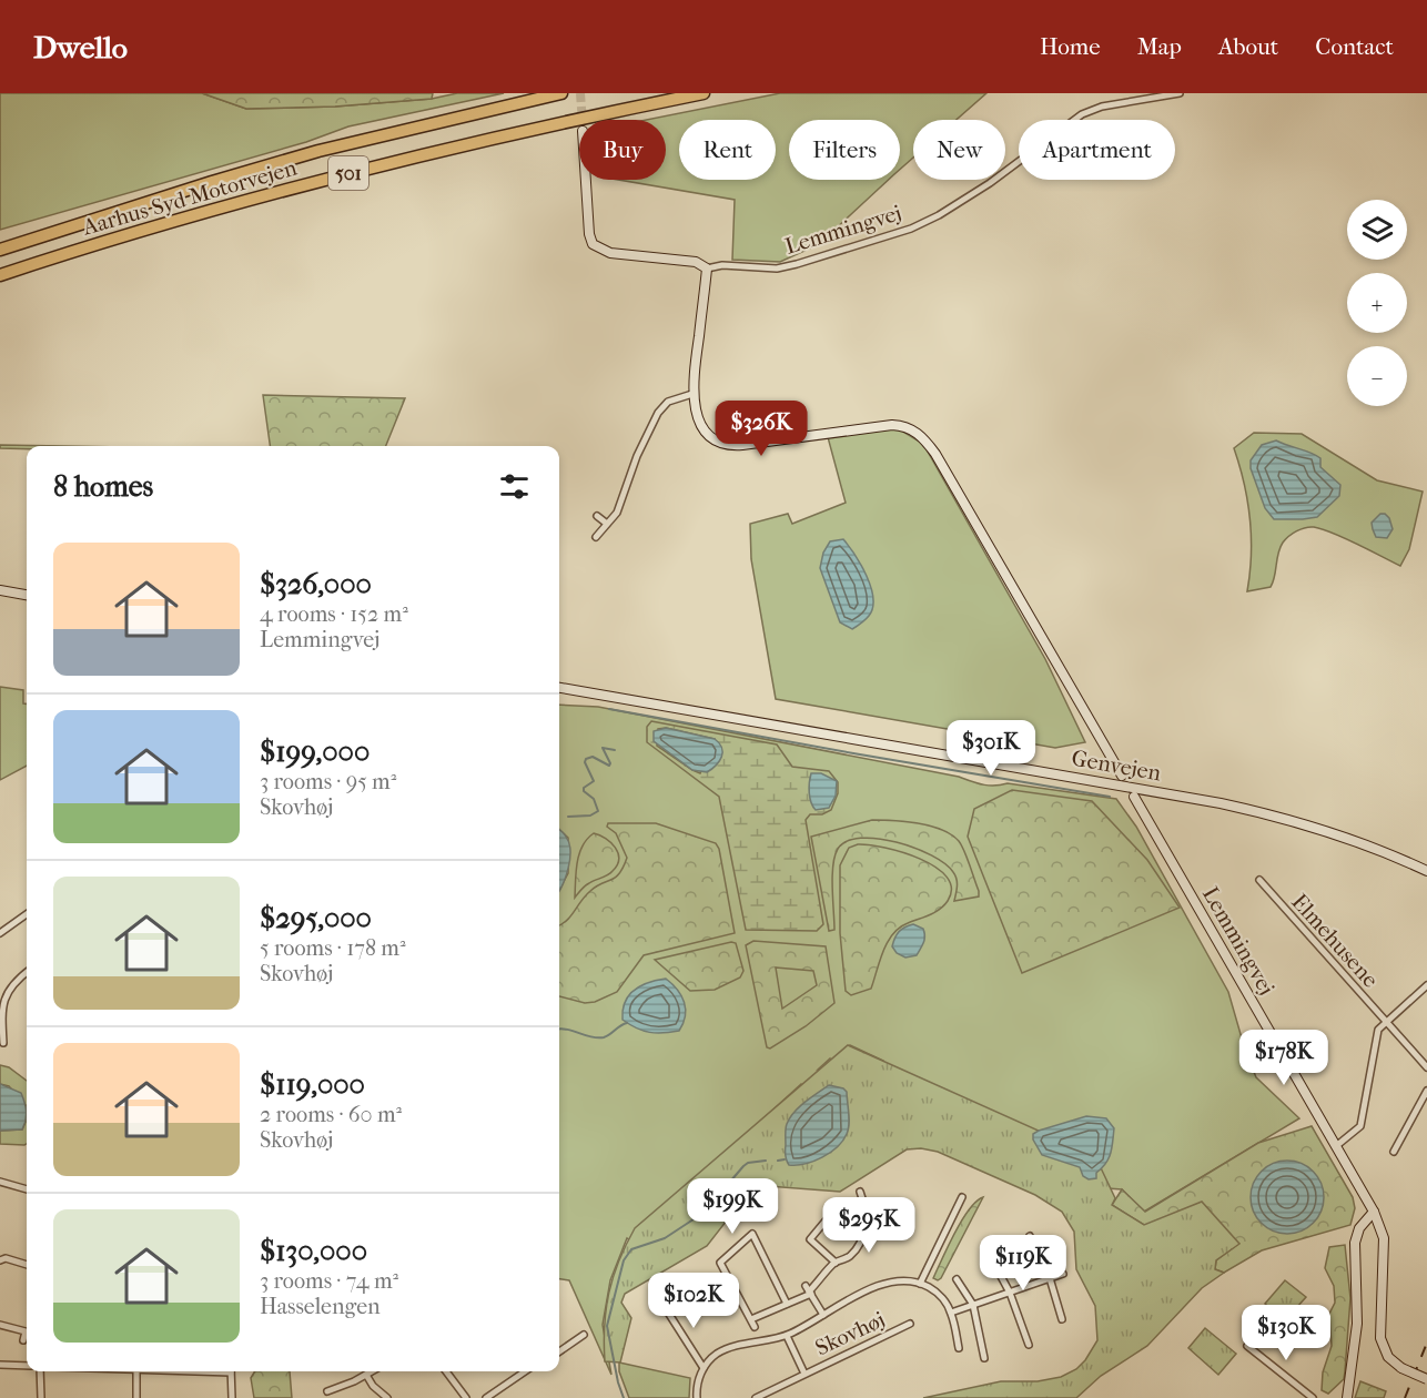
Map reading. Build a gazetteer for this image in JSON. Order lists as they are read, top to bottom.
{
  "streets": {
    "highway": ["501", "Aarhus Syd Motorvejen"],
    "street": [
      "Lemmingvej",
      "Genvejen",
      "Elmehusene",
      "Skovhøj"
    ]
  },
  "page": {
    "header": "Dwello",
    "nav": [
      "Home",
      "Map",
      "About",
      "Contact"
    ],
    "chip": [
      "Buy",
      "Rent",
      "Filters",
      "New",
      "Apartment"
    ],
    "map_buttons": ["+", "−"],
    "price": [
      "$326K",
      "$301K",
      "$178K",
      "$199K",
      "$295K",
      "$119K",
      "$102K",
      "$130K"
    ],
    "heading": "8 homes",
    "list": [
      {
        "name": "$326,000",
        "note": "4 rooms · 152 m² · Lemmingvej"
      },
      {
        "name": "$199,000",
        "note": "3 rooms · 95 m² · Skovhøj"
      },
      {
        "name": "$295,000",
        "note": "5 rooms · 178 m² · Skovhøj"
      },
      {
        "name": "$119,000",
        "note": "2 rooms · 60 m² · Skovhøj"
      },
      {
        "name": "$130,000",
        "note": "3 rooms · 74 m² · Hasselengen"
      }
    ]
  }
}
